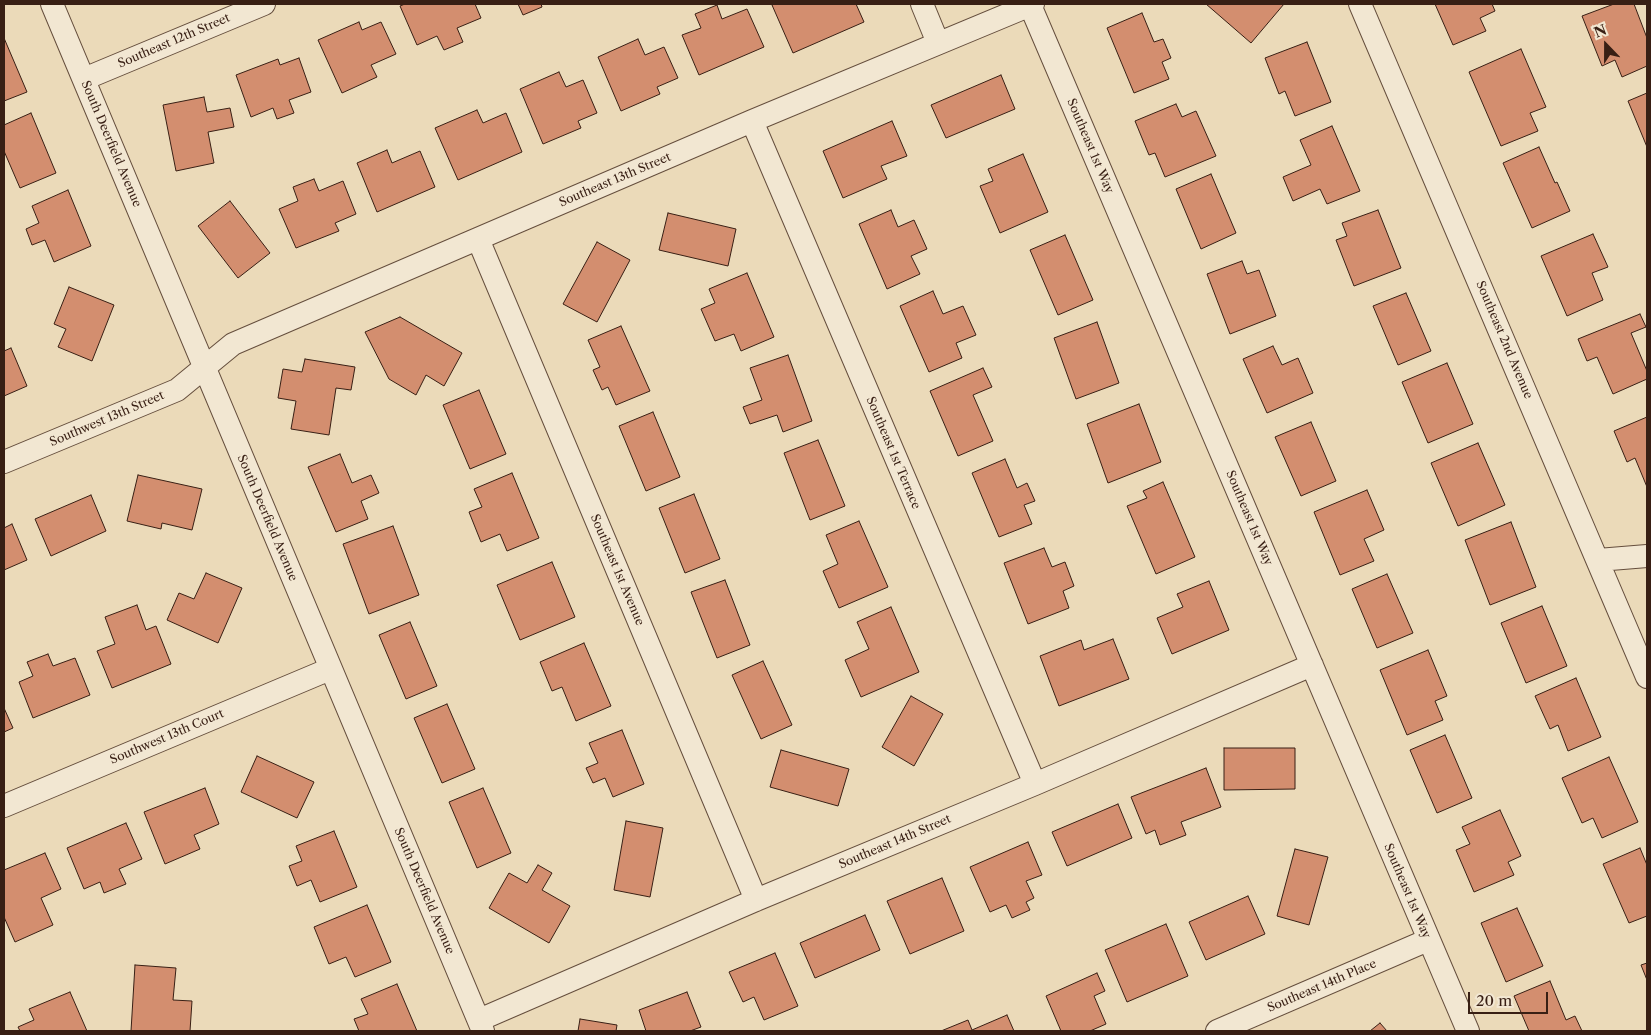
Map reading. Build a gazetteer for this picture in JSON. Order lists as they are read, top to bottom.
{
  "streets": {
    "street": [
      "Southeast 12th Street",
      "South Deerfield Avenue",
      "Southeast 1st Way",
      "Southeast 13th Street",
      "Southeast 2nd Avenue",
      "Southwest 13th Street",
      "Southeast 1st Terrace",
      "Southeast 1st Avenue",
      "Southwest 13th Court",
      "Southeast 14th Street",
      "Southeast 14th Place"
    ]
  },
  "crossings": [
    ["Southeast 12th Street", "South Deerfield Avenue"],
    ["South Deerfield Avenue", "Southeast 13th Street"],
    ["South Deerfield Avenue", "Southwest 13th Street"],
    ["South Deerfield Avenue", "Southwest 13th Court"],
    ["South Deerfield Avenue", "Southeast 14th Street"],
    ["Southeast 1st Way", "Southeast 13th Street"],
    ["Southeast 1st Way", "Southeast 14th Street"],
    ["Southeast 1st Way", "Southeast 14th Place"],
    ["Southeast 13th Street", "Southwest 13th Street"],
    ["Southeast 13th Street", "Southeast 1st Terrace"],
    ["Southeast 13th Street", "Southeast 1st Avenue"],
    ["Southeast 1st Terrace", "Southeast 14th Street"],
    ["Southeast 1st Avenue", "Southeast 14th Street"]
  ],
  "scale_bar": "20 m",
  "north": "top"
}
